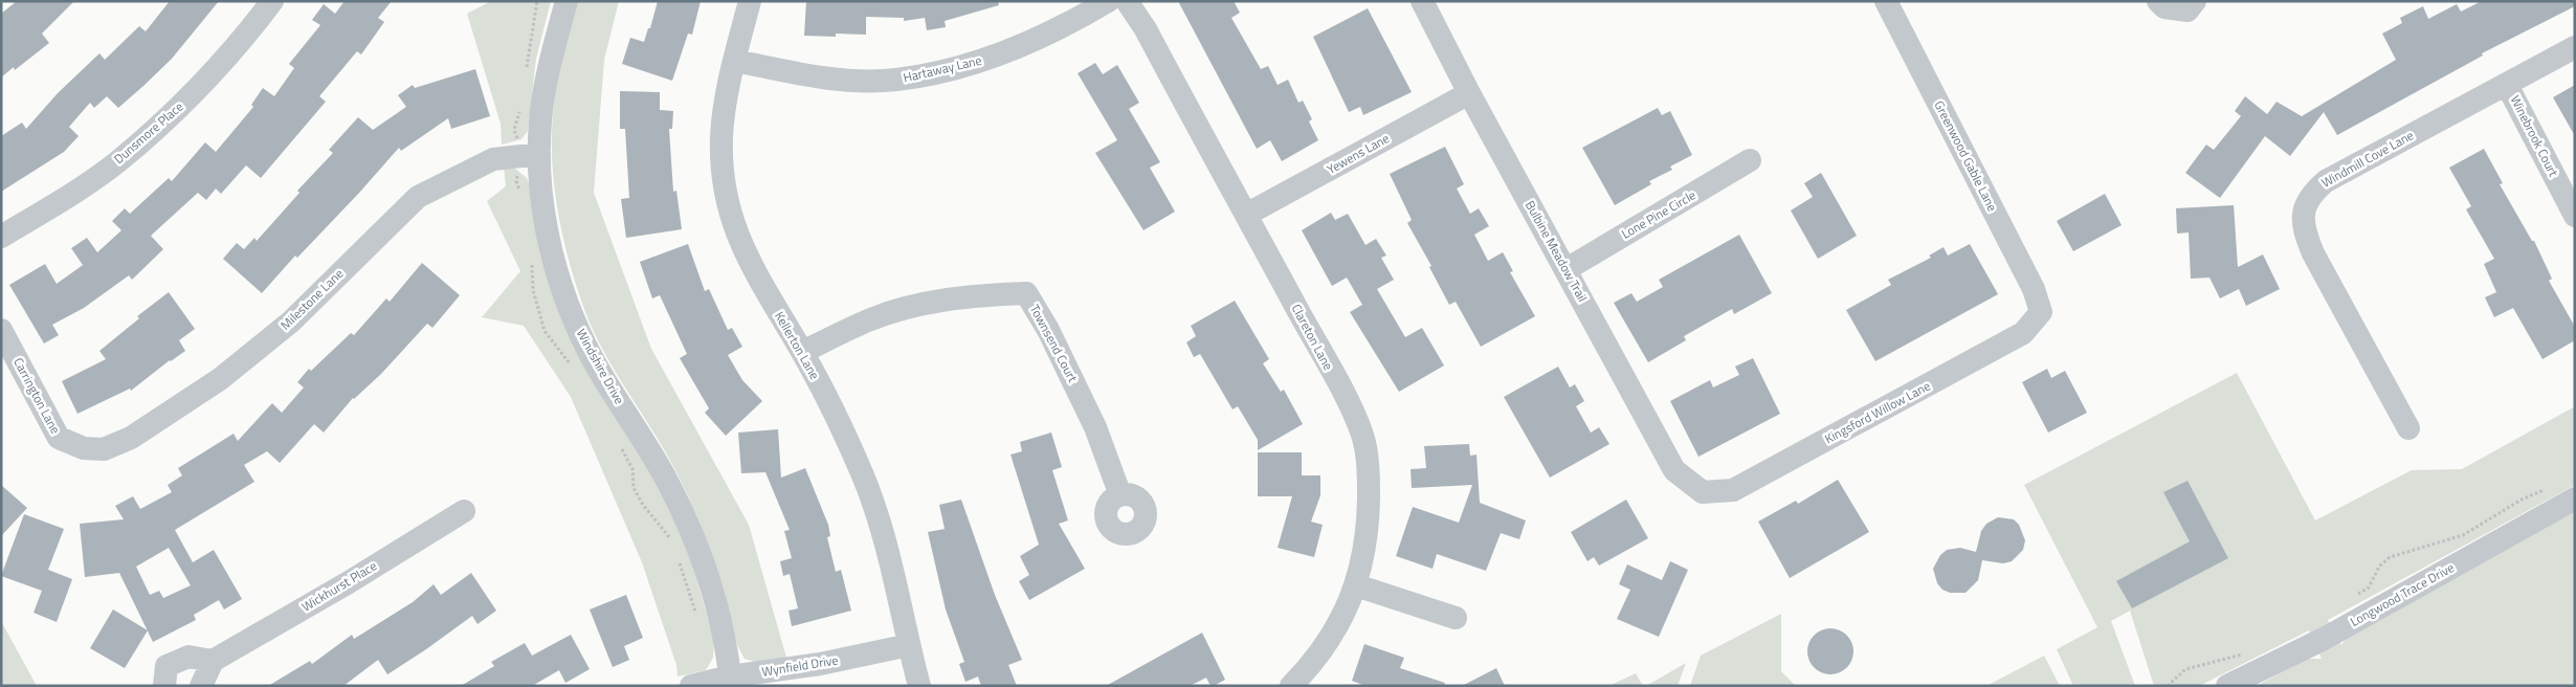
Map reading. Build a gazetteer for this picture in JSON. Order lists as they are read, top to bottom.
{
  "streets": {
    "street": [
      "Hartaway Lane",
      "Dunsmore Place",
      "Winebrook Court",
      "Yewens Lane",
      "Greenwood Gable Lane",
      "Windmill Cove Lane",
      "Lone Pine Circle",
      "Bulbine Meadow Trail",
      "Milestone Lane",
      "Clareton Lane",
      "Townsend Court",
      "Kellerton Lane",
      "Windshire Drive",
      "Carrington Lane",
      "Kingsford Willow Lane",
      "Wickhurst Place",
      "Longwood Trace Drive",
      "Wynfield Drive"
    ]
  },
  "crossings": [
    ["Hartaway Lane", "Kellerton Lane"],
    ["Winebrook Court", "Windmill Cove Lane"],
    ["Yewens Lane", "Bulbine Meadow Trail"],
    ["Yewens Lane", "Clareton Lane"],
    ["Greenwood Gable Lane", "Kingsford Willow Lane"],
    ["Lone Pine Circle", "Bulbine Meadow Trail"],
    ["Bulbine Meadow Trail", "Kingsford Willow Lane"],
    ["Milestone Lane", "Windshire Drive"],
    ["Milestone Lane", "Carrington Lane"],
    ["Townsend Court", "Kellerton Lane"],
    ["Kellerton Lane", "Wynfield Drive"],
    ["Windshire Drive", "Wynfield Drive"]
  ]
}
